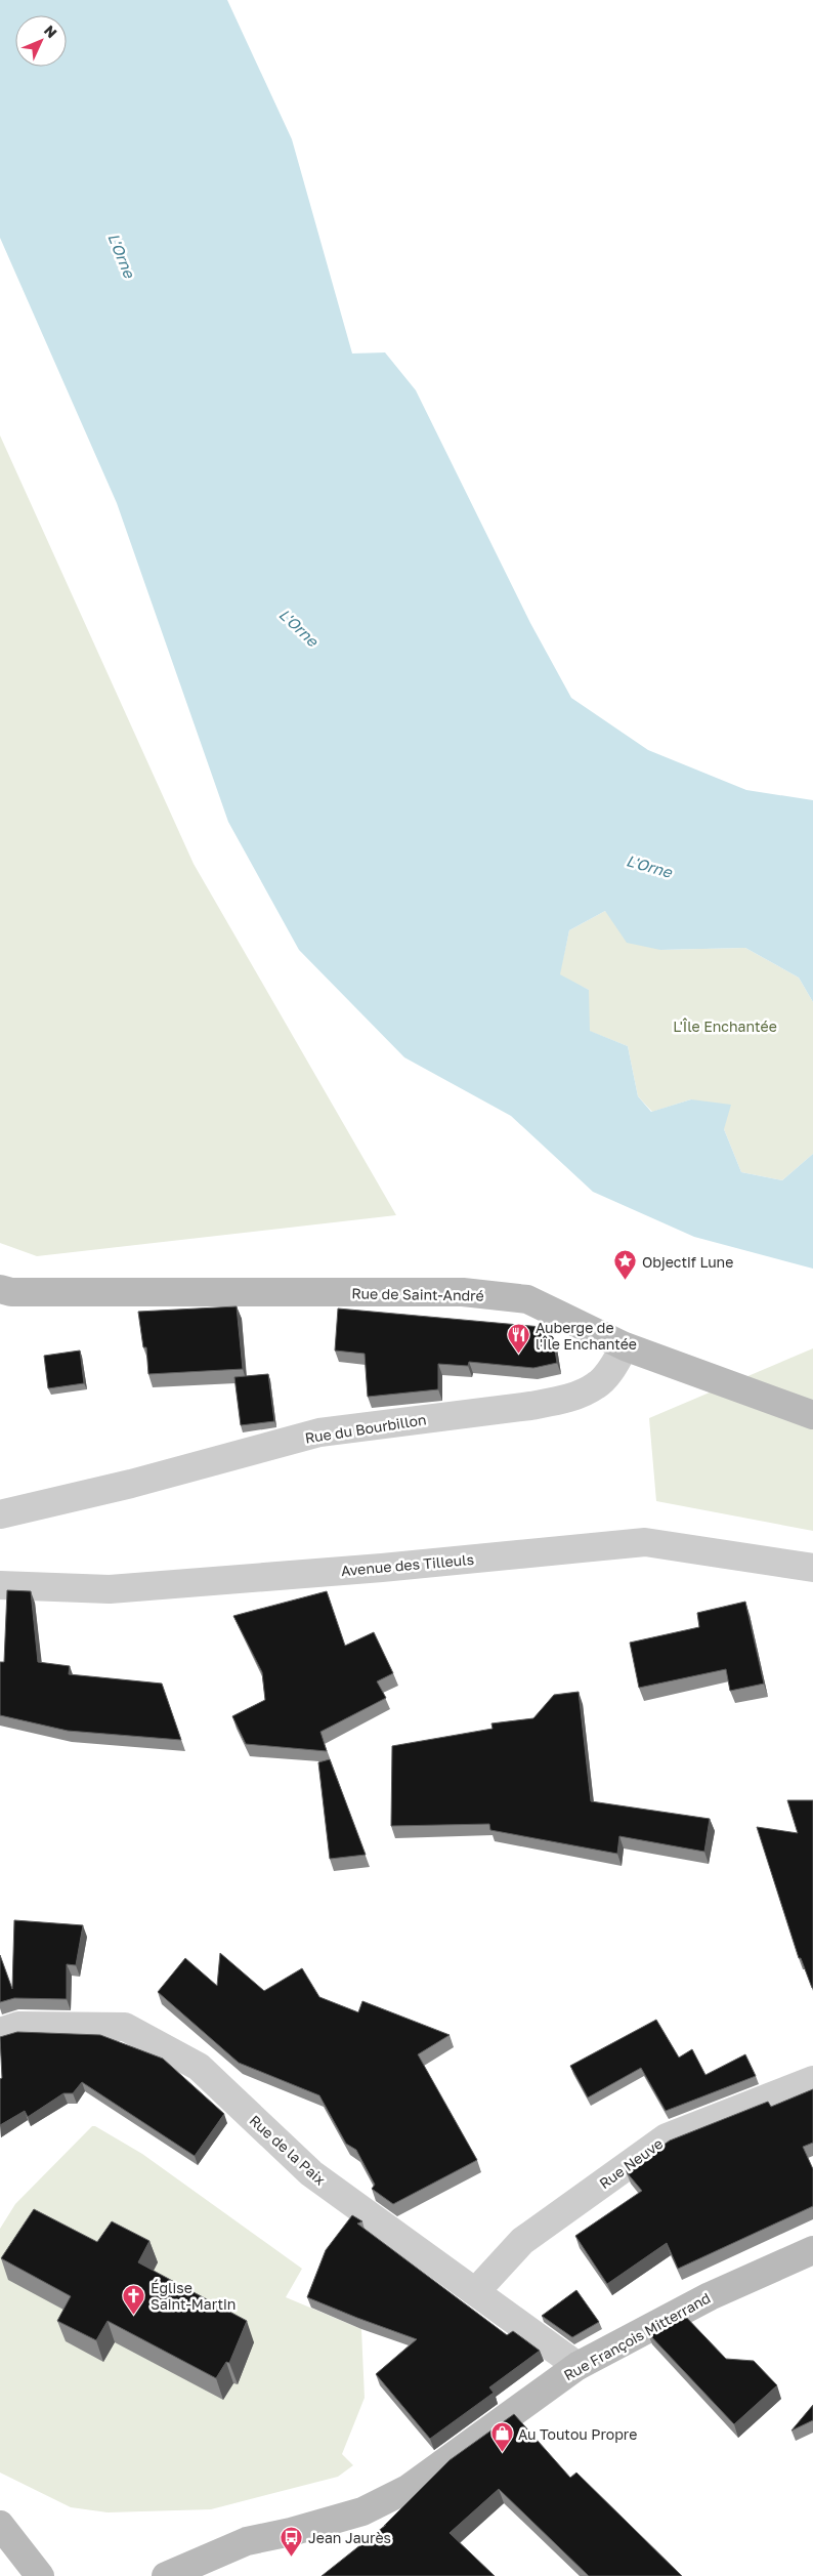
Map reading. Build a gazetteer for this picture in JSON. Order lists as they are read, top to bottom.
{
  "streets": {
    "street": [
      "Rue de Saint-André",
      "Rue du Bourbillon",
      "Avenue des Tilleuls",
      "Rue de la Paix",
      "Rue Neuve",
      "Rue François Mitterrand"
    ]
  },
  "crossings": [
    ["Rue de Saint-André", "Rue du Bourbillon"],
    ["Rue de la Paix", "Rue Neuve"],
    ["Rue de la Paix", "Rue François Mitterrand"]
  ],
  "water": ["L'Orne"],
  "parks": ["L'Île Enchantée"],
  "places": {
    "place": ["Objectif Lune"],
    "restaurant": ["Auberge de l'Île Enchantée"],
    "church": ["Église Saint-Martin"],
    "shop": ["Au Toutou Propre"],
    "bus stop": ["Jean Jaurès"]
  },
  "north": "top right"
}
